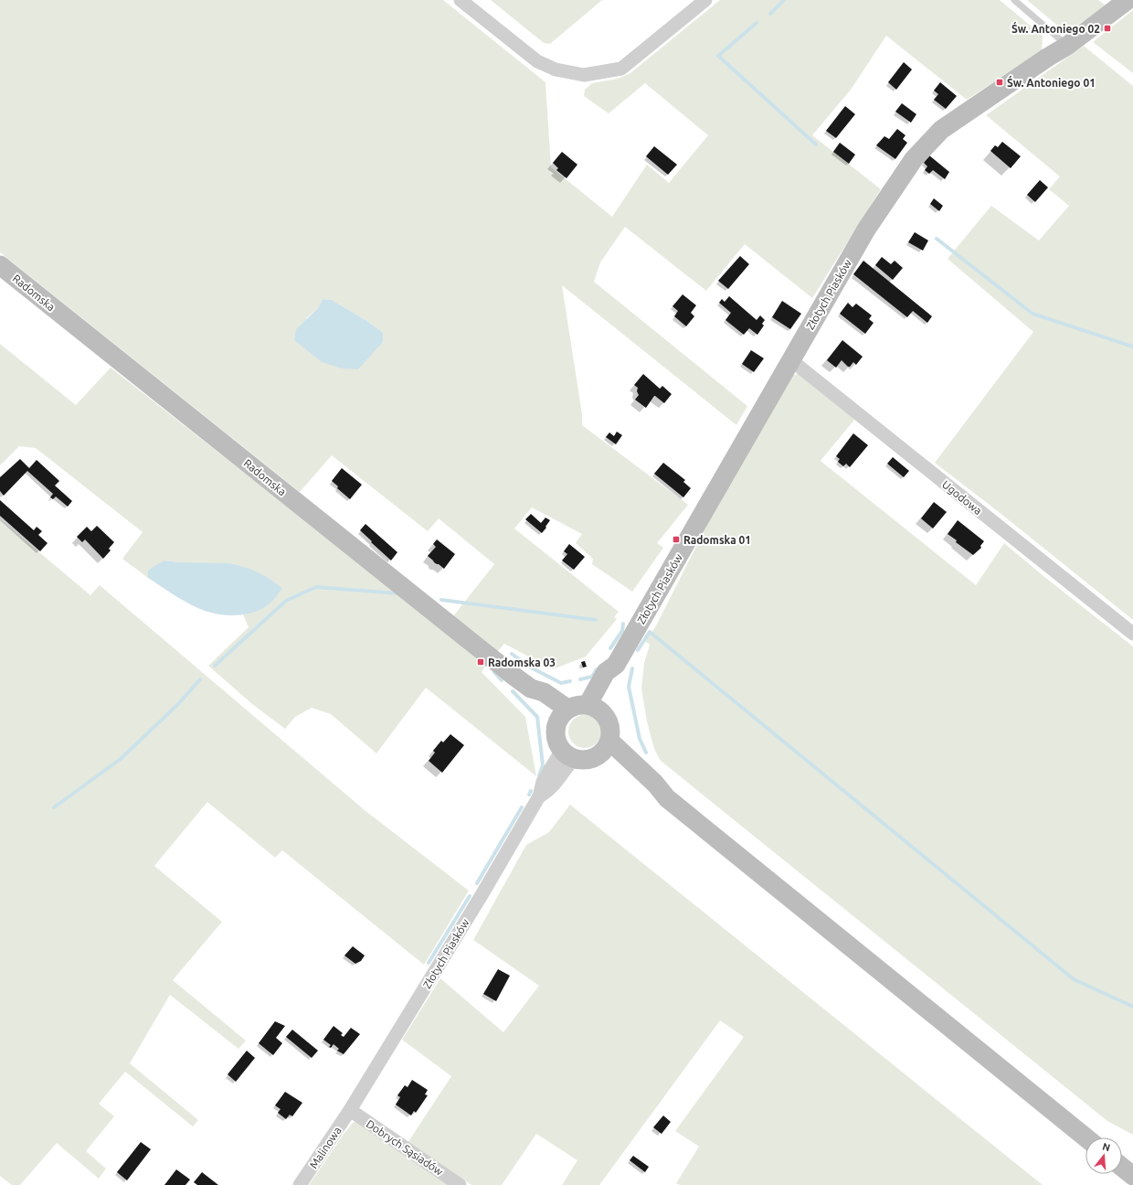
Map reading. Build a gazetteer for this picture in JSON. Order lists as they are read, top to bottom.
{
  "streets": {
    "street": [
      "Radomska",
      "Złotych Piasków",
      "Ugodowa",
      "Malinowa",
      "Dobrych Sąsiadów"
    ]
  },
  "crossings": [
    ["Radomska", "Złotych Piasków"],
    ["Złotych Piasków", "Ugodowa"],
    ["Złotych Piasków", "Malinowa"],
    ["Złotych Piasków", "Dobrych Sąsiadów"],
    ["Malinowa", "Dobrych Sąsiadów"]
  ],
  "places": {
    "transit": [
      "Św. Antoniego 02",
      "Św. Antoniego 01",
      "Radomska 01",
      "Radomska 03"
    ]
  },
  "north": "top"
}
